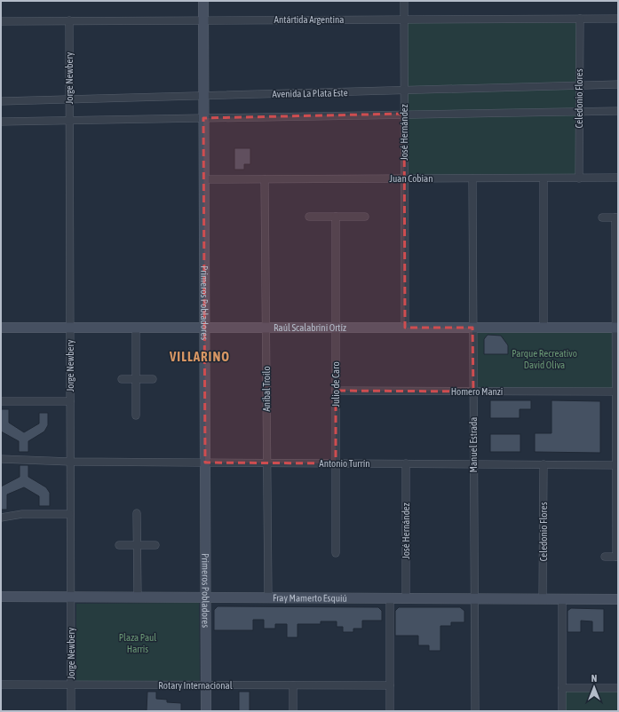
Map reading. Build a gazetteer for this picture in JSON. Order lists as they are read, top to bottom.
{
  "streets": {
    "street": [
      "Antártida Argentina",
      "Jorge Newbery",
      "Avenida La Plata Este",
      "Celedonio Flores",
      "José Hernández",
      "Juan Cobian",
      "Primeros Pobladores",
      "Raúl Scalabrini Ortíz",
      "Julio de Caro",
      "Anibal Troilo",
      "Homero Manzi",
      "Manuel Estrada",
      "Antonio Turrín",
      "Fray Mamerto Esquiú",
      "Rotary Internacional"
    ]
  },
  "crossings": [
    ["Antártida Argentina", "Jorge Newbery"],
    ["Antártida Argentina", "Celedonio Flores"],
    ["Antártida Argentina", "José Hernández"],
    ["Antártida Argentina", "Primeros Pobladores"],
    ["Jorge Newbery", "Avenida La Plata Este"],
    ["Jorge Newbery", "Raúl Scalabrini Ortíz"],
    ["Jorge Newbery", "Antonio Turrín"],
    ["Jorge Newbery", "Fray Mamerto Esquiú"],
    ["Jorge Newbery", "Rotary Internacional"],
    ["Avenida La Plata Este", "Celedonio Flores"],
    ["Avenida La Plata Este", "José Hernández"],
    ["Avenida La Plata Este", "Primeros Pobladores"],
    ["Celedonio Flores", "Juan Cobian"],
    ["Celedonio Flores", "Antonio Turrín"],
    ["Celedonio Flores", "Fray Mamerto Esquiú"],
    ["José Hernández", "Juan Cobian"],
    ["José Hernández", "Raúl Scalabrini Ortíz"],
    ["José Hernández", "Antonio Turrín"],
    ["José Hernández", "Fray Mamerto Esquiú"],
    ["Juan Cobian", "Primeros Pobladores"],
    ["Juan Cobian", "Anibal Troilo"],
    ["Juan Cobian", "Manuel Estrada"],
    ["Primeros Pobladores", "Raúl Scalabrini Ortíz"],
    ["Primeros Pobladores", "Antonio Turrín"],
    ["Primeros Pobladores", "Fray Mamerto Esquiú"],
    ["Primeros Pobladores", "Rotary Internacional"],
    ["Raúl Scalabrini Ortíz", "Julio de Caro"],
    ["Raúl Scalabrini Ortíz", "Anibal Troilo"],
    ["Raúl Scalabrini Ortíz", "Manuel Estrada"],
    ["Julio de Caro", "Homero Manzi"],
    ["Julio de Caro", "Antonio Turrín"],
    ["Anibal Troilo", "Antonio Turrín"],
    ["Anibal Troilo", "Fray Mamerto Esquiú"],
    ["Homero Manzi", "Manuel Estrada"],
    ["Manuel Estrada", "Antonio Turrín"],
    ["Manuel Estrada", "Fray Mamerto Esquiú"]
  ],
  "districts": ["VILLARINO"],
  "parks": ["Parque Recreativo David Oliva", "Plaza Paul Harris"],
  "north": "top"
}
